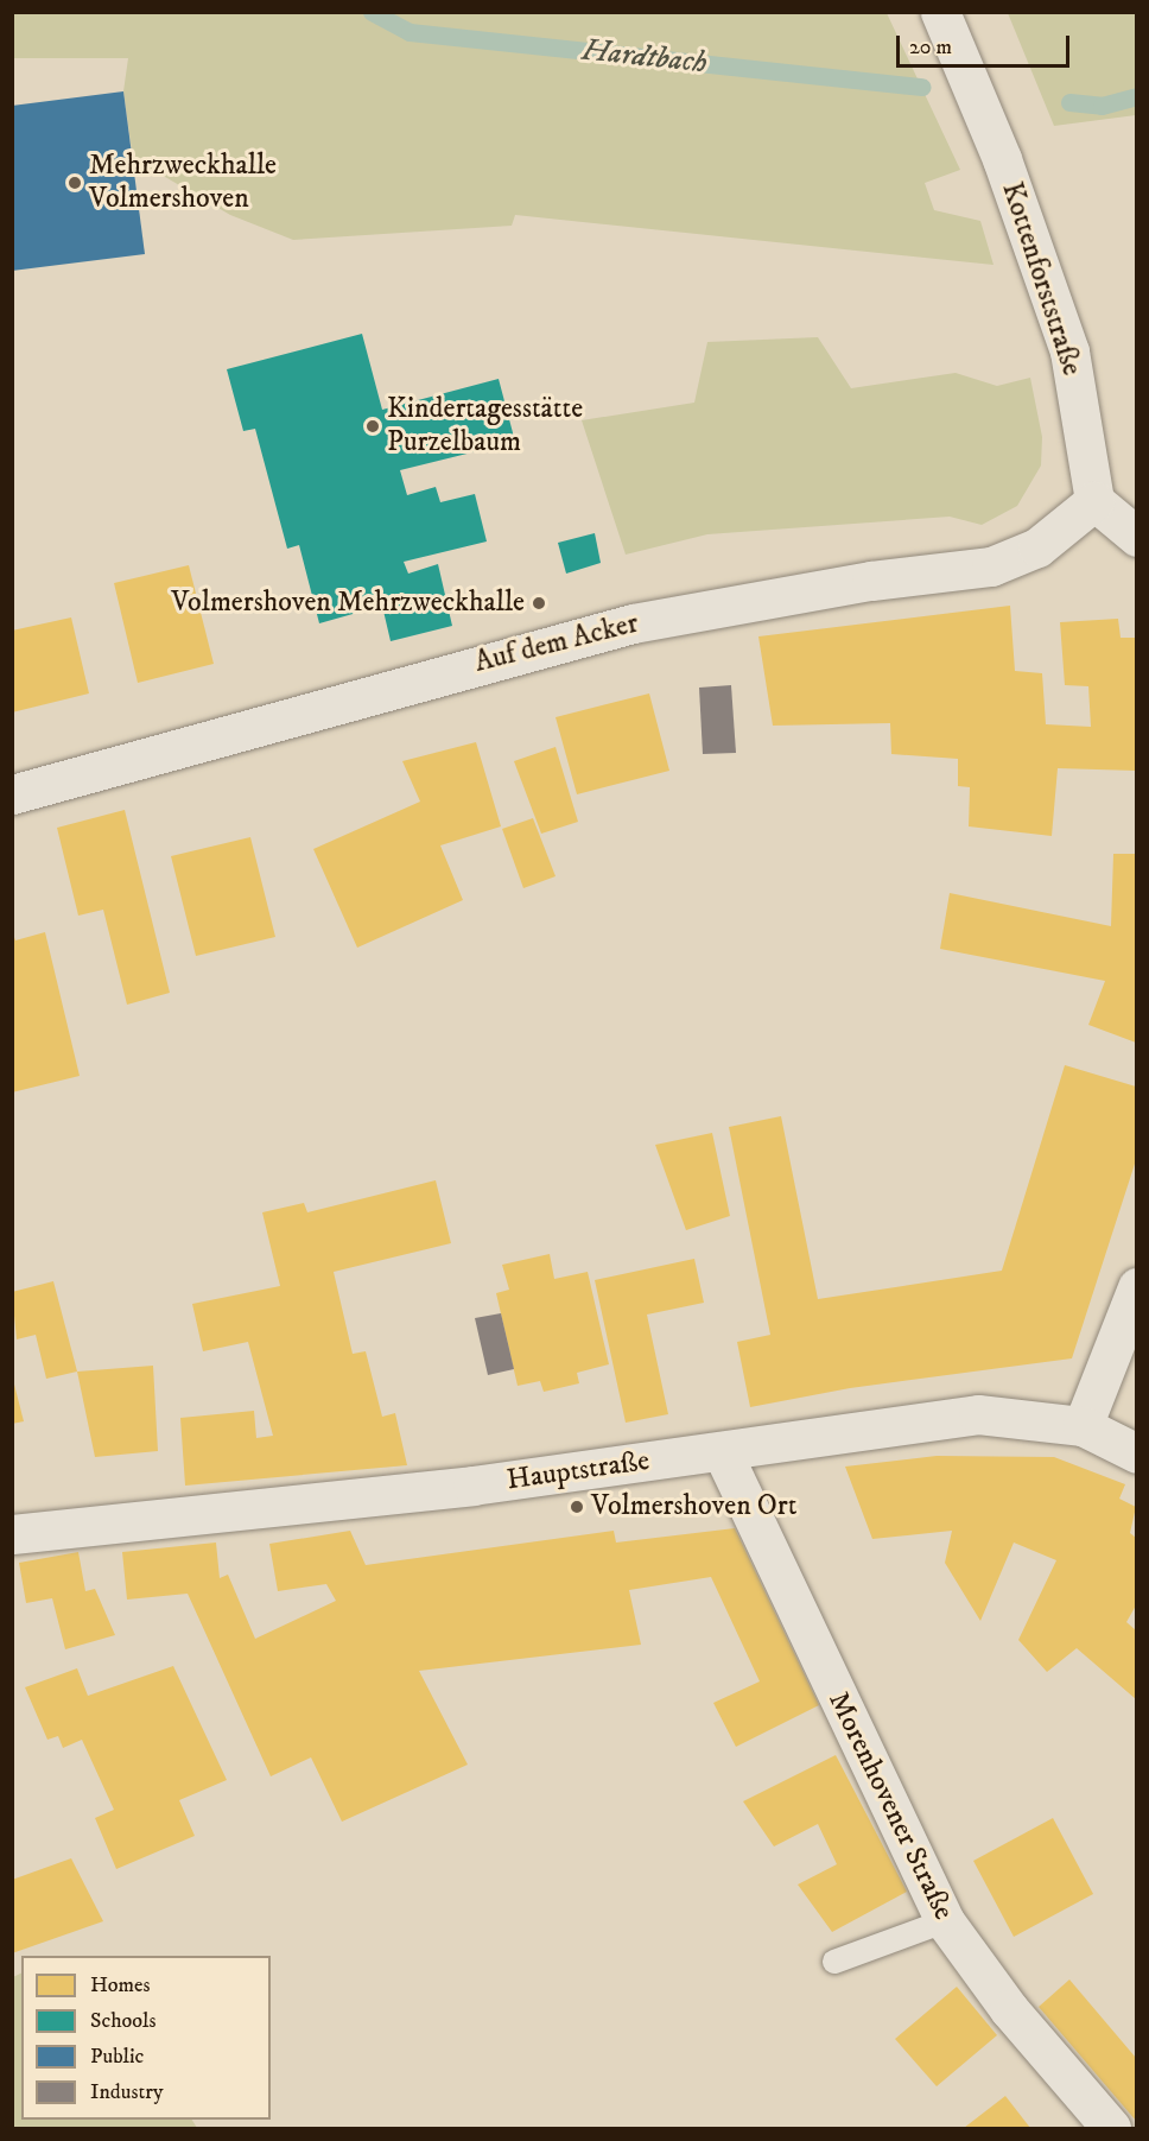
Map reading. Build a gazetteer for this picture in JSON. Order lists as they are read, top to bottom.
{
  "streets": {
    "street": [
      "Kottenforststraße",
      "Auf dem Acker",
      "Hauptstraße",
      "Morenhovener Straße"
    ]
  },
  "crossings": [
    ["Kottenforststraße", "Auf dem Acker"],
    ["Hauptstraße", "Morenhovener Straße"]
  ],
  "water": ["Hardtbach"],
  "places": [
    "Mehrzweckhalle Volmershoven",
    "Kindertagesstätte Purzelbaum",
    "Volmershoven Mehrzweckhalle",
    "Volmershoven Ort"
  ],
  "legend": [
    "Homes",
    "Schools",
    "Public",
    "Industry"
  ],
  "scale_bar": "20 m"
}
